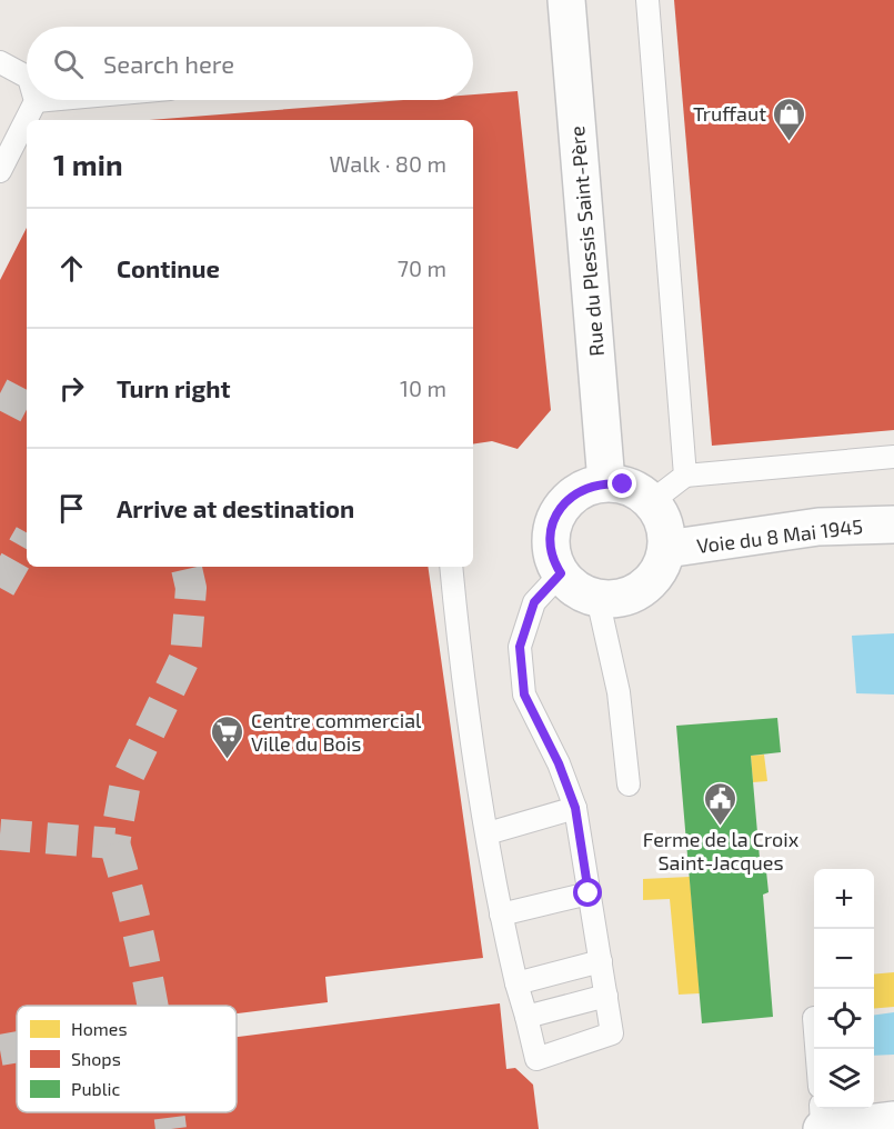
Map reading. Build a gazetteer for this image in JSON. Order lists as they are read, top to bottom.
{
  "streets": {
    "street": ["Rue du Plessis Saint-Père", "Voie du 8 Mai 1945"]
  },
  "crossings": [
    ["Rue du Plessis Saint-Père", "Voie du 8 Mai 1945"]
  ],
  "places": {
    "shop": ["Truffaut"],
    "supermarket": ["Centre commercial Ville du Bois"],
    "public building": ["Ferme de la Croix Saint-Jacques"]
  },
  "legend": ["Homes", "Shops", "Public"],
  "page": {
    "search": "Search here",
    "heading": ["1 min", "Walk · 80 m"],
    "list": [
      ["Continue", "70 m"],
      ["Turn right", "10 m"],
      "Arrive at destination"
    ],
    "map_buttons": ["+", "−"]
  }
}
